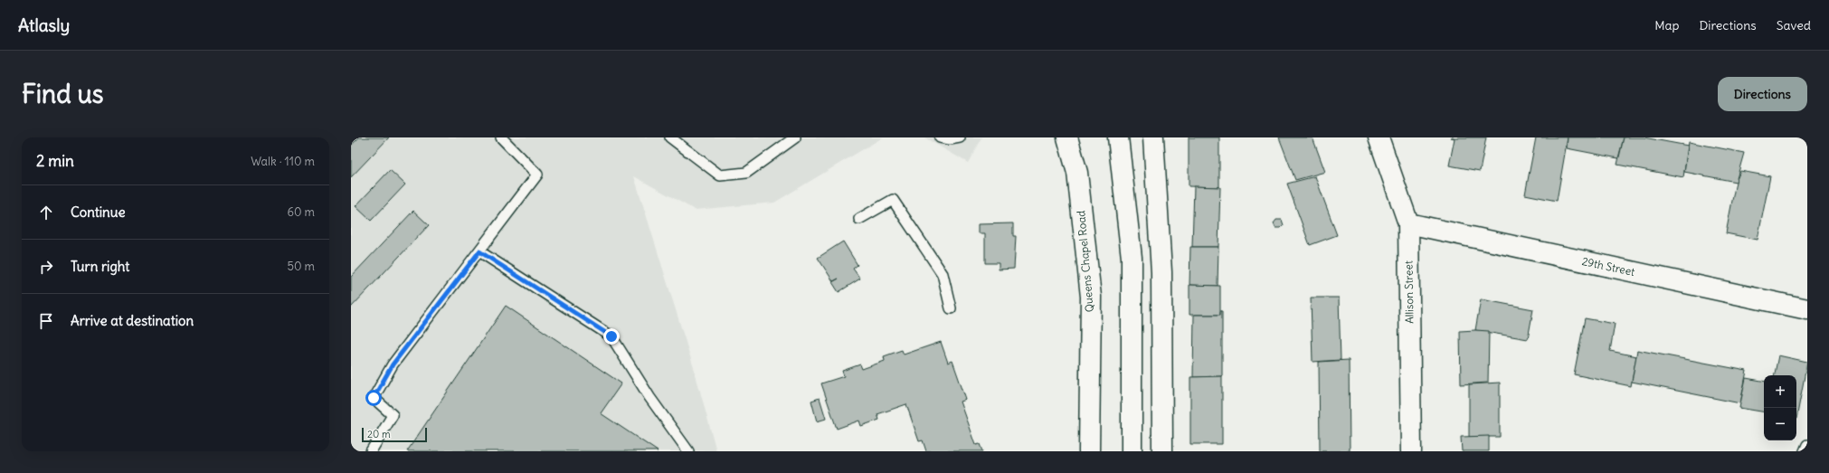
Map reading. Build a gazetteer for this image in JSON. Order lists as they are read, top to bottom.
{
  "streets": {
    "street": ["Queens Chapel Road", "29th Street", "Allison Street"]
  },
  "crossings": [
    ["29th Street", "Allison Street"]
  ],
  "scale_bar": "20 m",
  "page": {
    "header": "Atlasly",
    "nav": ["Map", "Directions", "Saved"],
    "buttons": "Directions",
    "title": "Find us",
    "heading": ["2 min", "Walk · 110 m"],
    "list": [
      ["Continue", "60 m"],
      ["Turn right", "50 m"],
      "Arrive at destination"
    ],
    "map_buttons": ["+", "−"],
    "scale": "20 m"
  }
}
